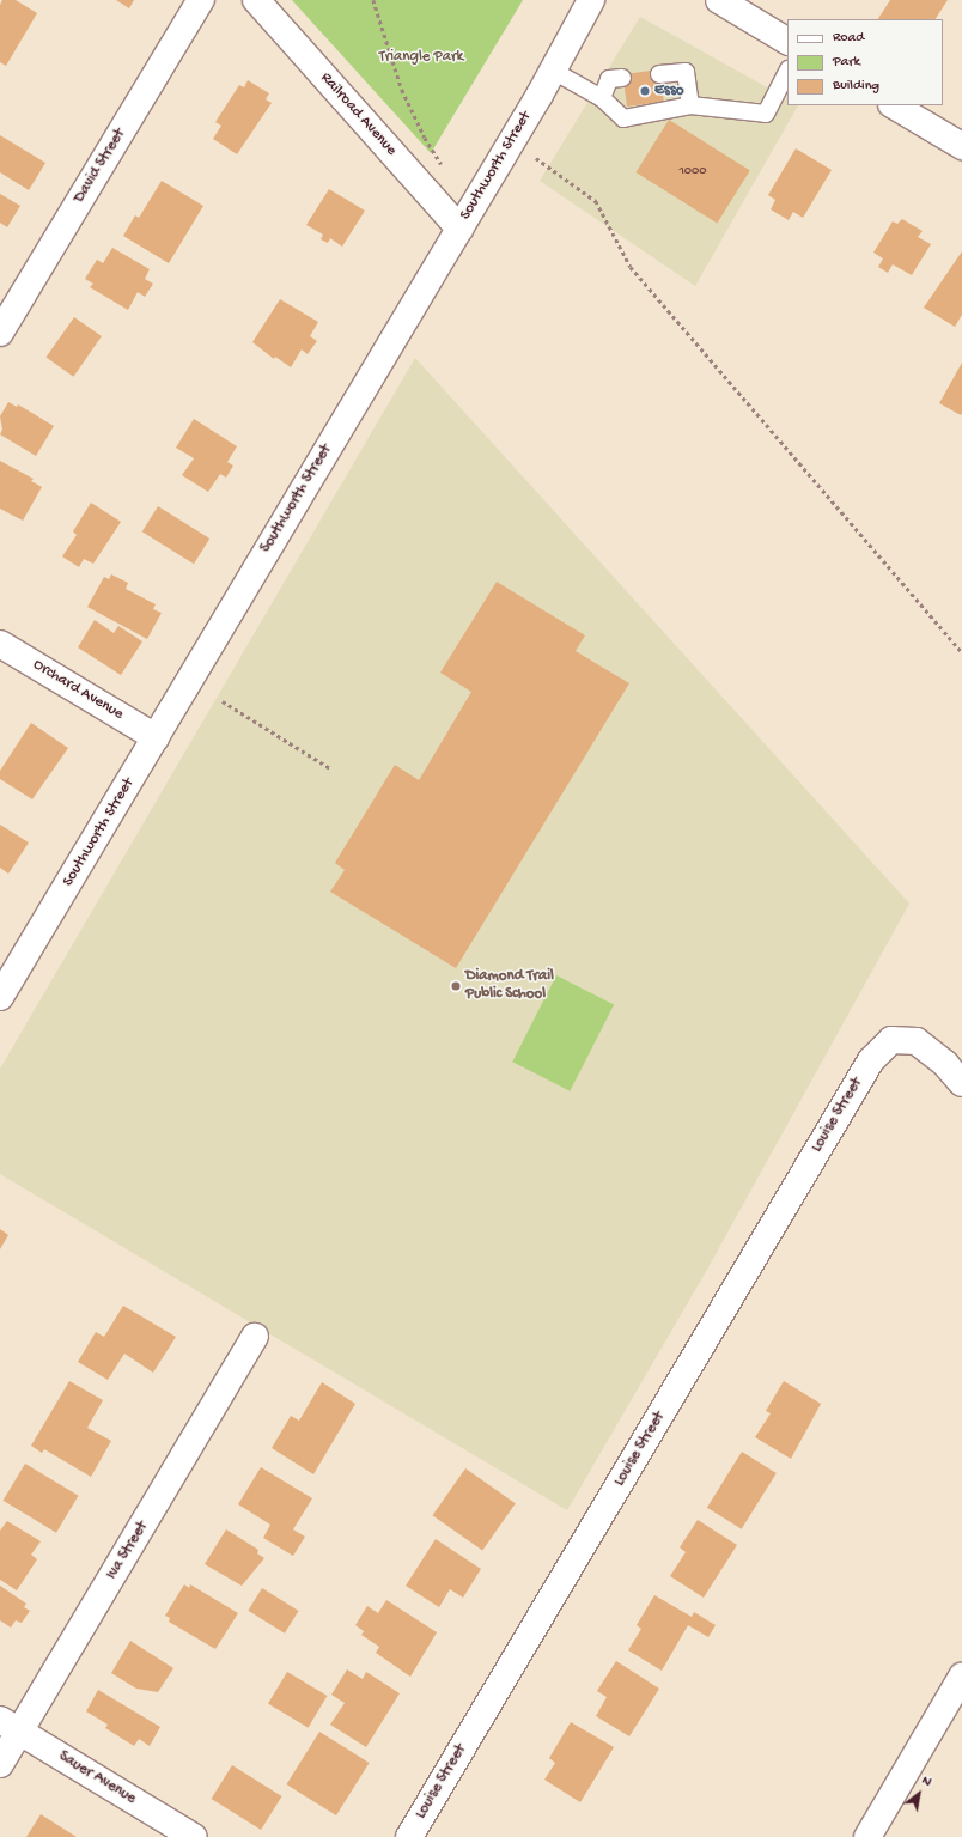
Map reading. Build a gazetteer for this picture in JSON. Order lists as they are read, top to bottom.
{
  "streets": {
    "street": [
      "Railroad Avenue",
      "David Street",
      "Southworth Street",
      "Orchard Avenue",
      "Louise Street",
      "Iva Street",
      "Sauer Avenue"
    ]
  },
  "crossings": [
    ["Railroad Avenue", "Southworth Street"],
    ["Southworth Street", "Orchard Avenue"],
    ["Iva Street", "Sauer Avenue"]
  ],
  "parks": ["Triangle Park"],
  "places": ["Esso", "Diamond Trail Public School"],
  "house_numbers": ["1000"],
  "legend": ["Road", "Park", "Building"],
  "north": "top right"
}
